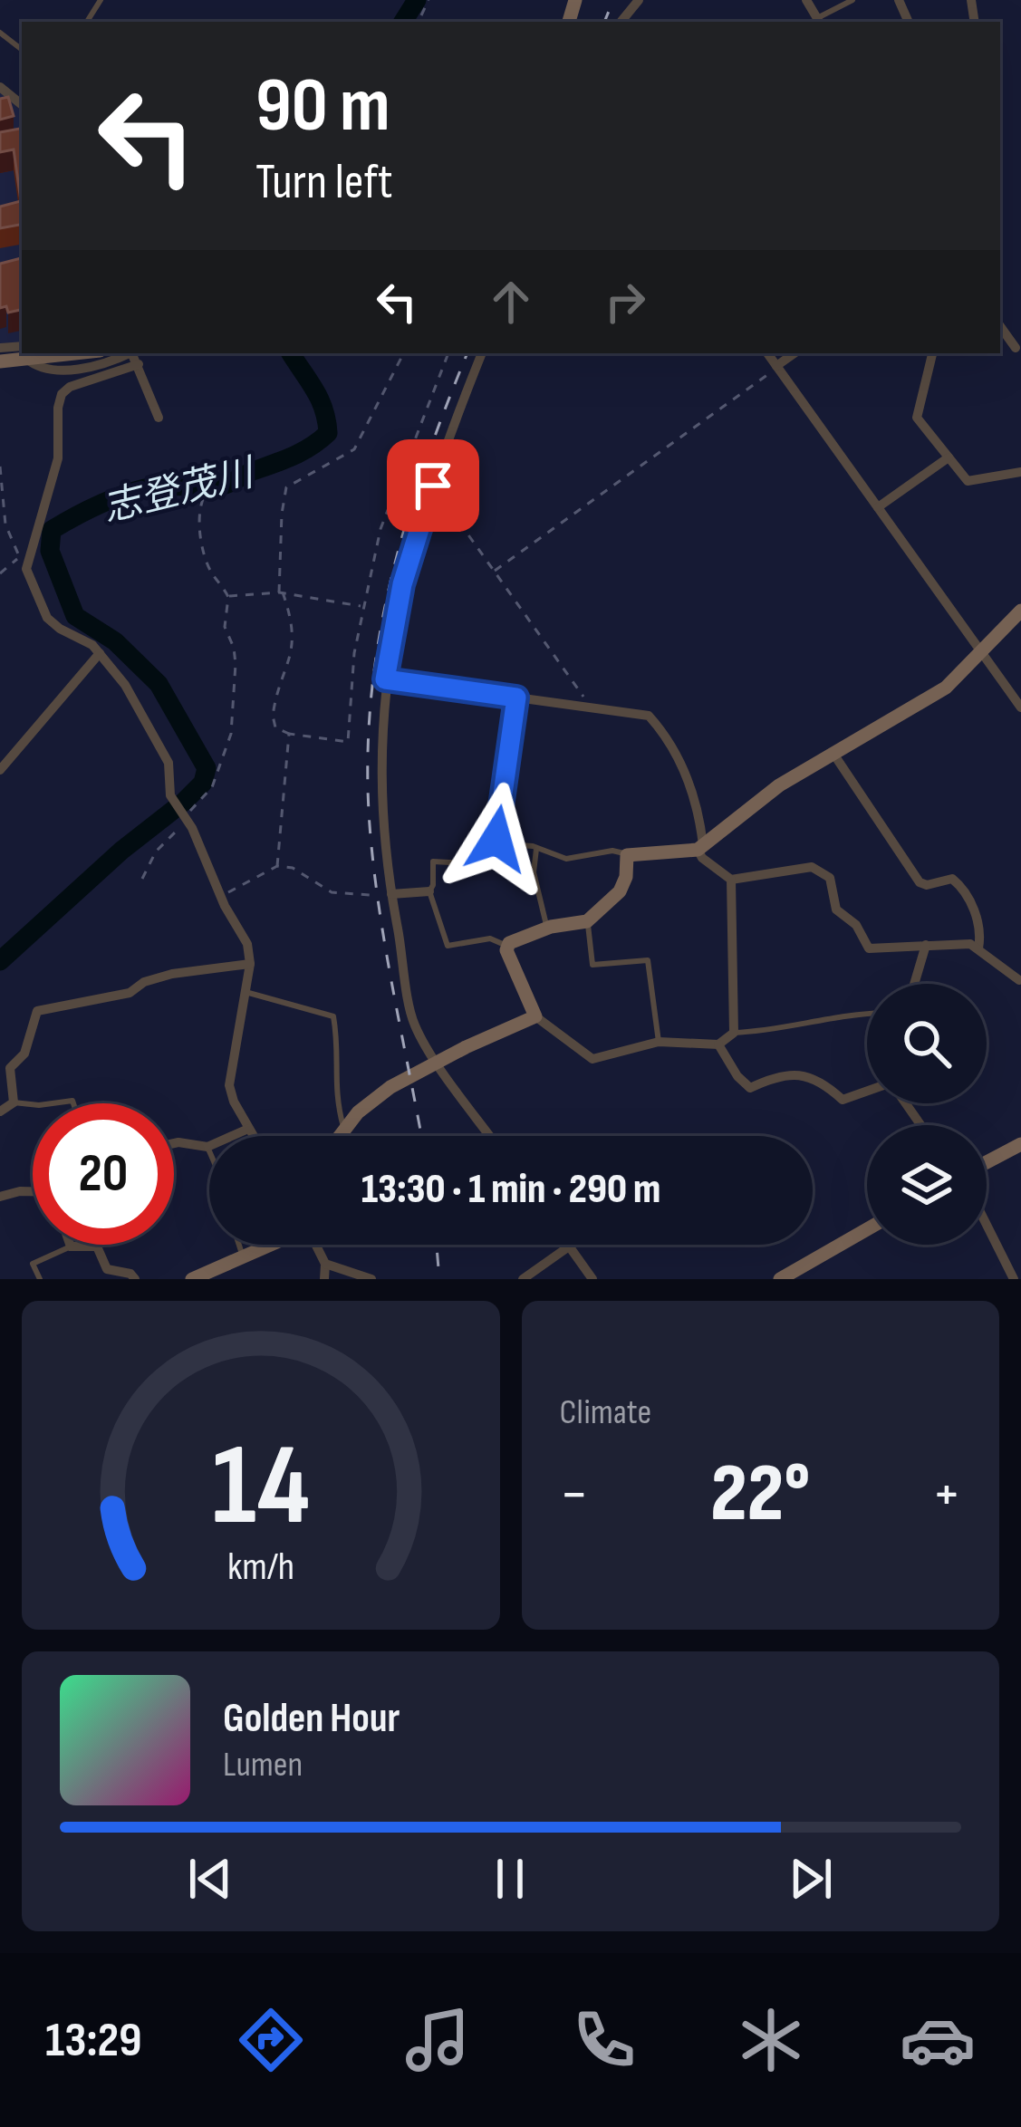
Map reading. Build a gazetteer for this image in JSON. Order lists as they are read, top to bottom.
{
  "water": ["志登茂川"],
  "page": {
    "turn": ["90 m", "Turn left"],
    "limit": "20",
    "trip": "13:30 · 1 min · 290 m",
    "tile": "Climate",
    "heat": ["−", "22°", "+"],
    "song": ["Golden Hour", "Lumen"],
    "tabs": "13:29",
    "gauge": ["14", "km/h"]
  }
}
